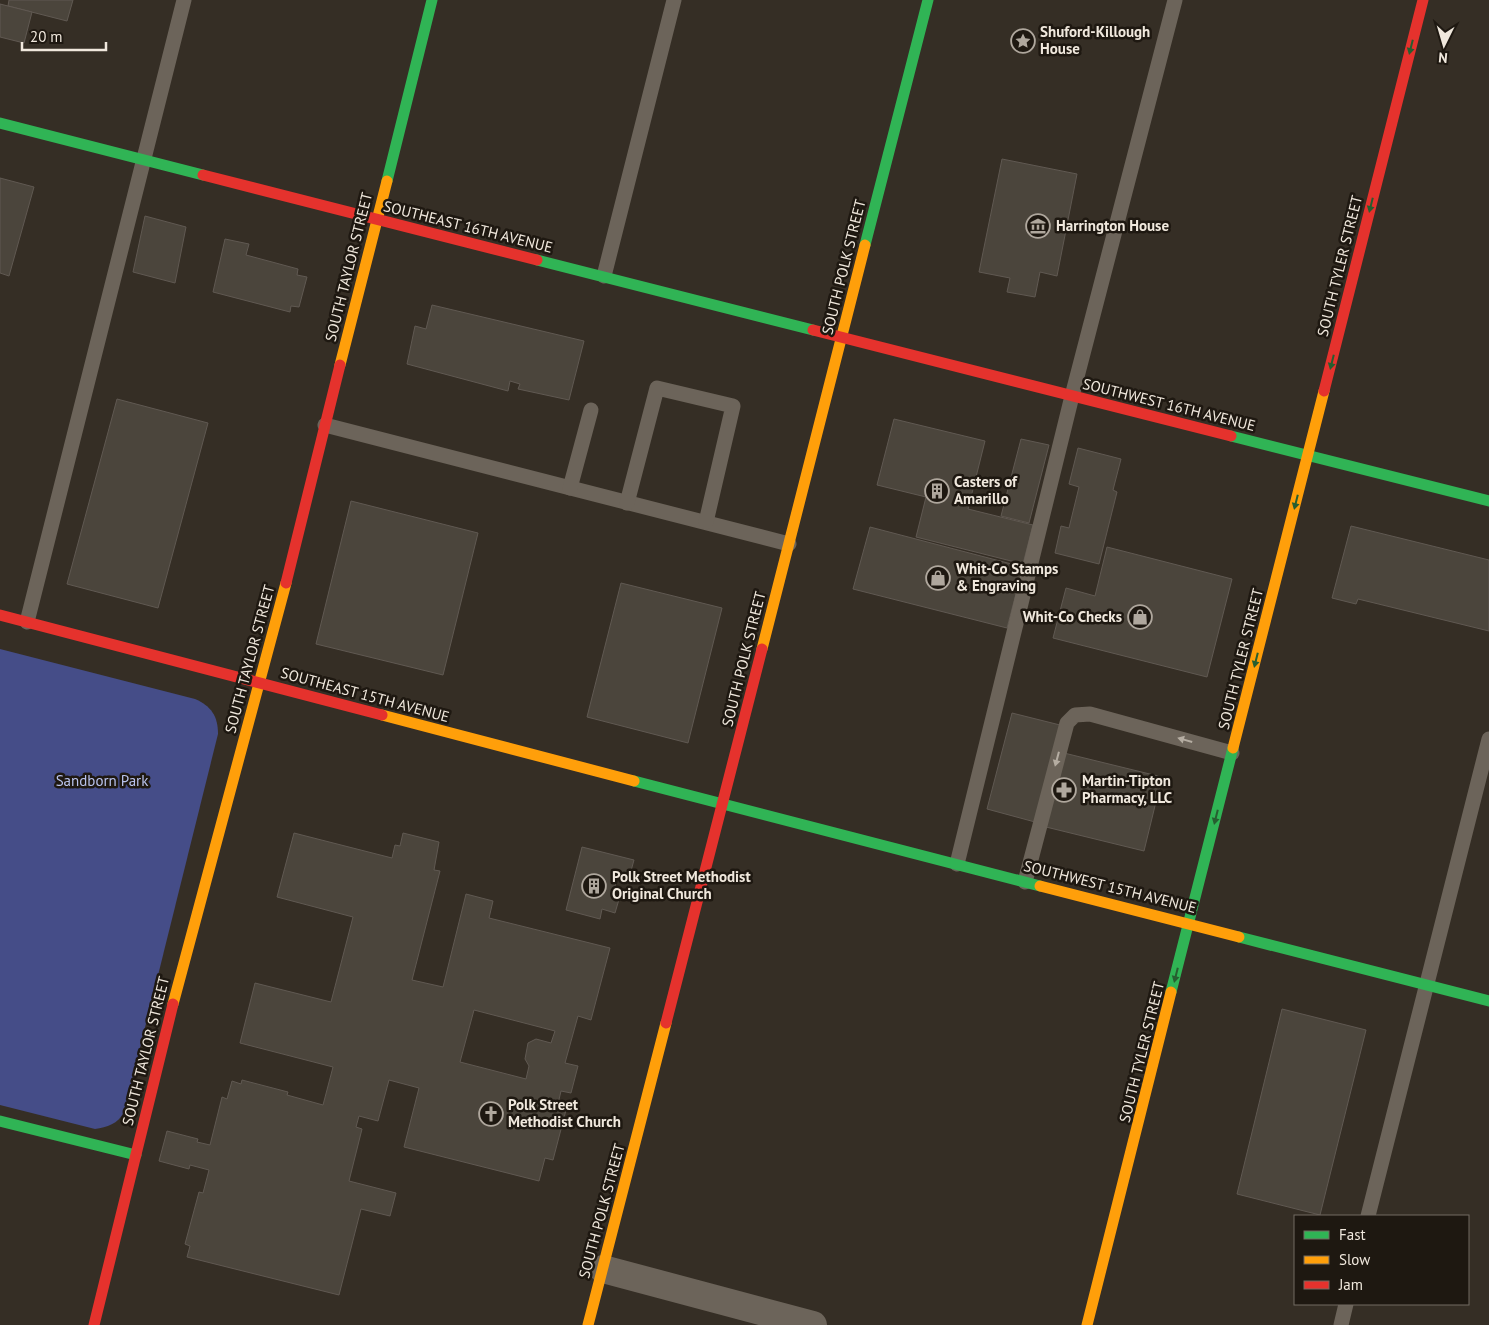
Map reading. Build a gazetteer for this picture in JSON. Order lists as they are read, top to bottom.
{
  "streets": {
    "main road": [
      "SOUTHEAST 16TH AVENUE",
      "SOUTH TYLER STREET",
      "SOUTH TAYLOR STREET",
      "SOUTH POLK STREET",
      "SOUTHWEST 16TH AVENUE",
      "SOUTHEAST 15TH AVENUE",
      "SOUTHWEST 15TH AVENUE"
    ]
  },
  "crossings": [
    ["SOUTHEAST 16TH AVENUE", "SOUTH TAYLOR STREET"],
    ["SOUTHEAST 16TH AVENUE", "SOUTH POLK STREET"],
    ["SOUTHEAST 16TH AVENUE", "SOUTHWEST 16TH AVENUE"],
    ["SOUTH TYLER STREET", "SOUTHWEST 16TH AVENUE"],
    ["SOUTH TYLER STREET", "SOUTHWEST 15TH AVENUE"],
    ["SOUTH TAYLOR STREET", "SOUTHEAST 15TH AVENUE"],
    ["SOUTH POLK STREET", "SOUTHWEST 16TH AVENUE"],
    ["SOUTH POLK STREET", "SOUTHEAST 15TH AVENUE"],
    ["SOUTH POLK STREET", "SOUTHWEST 15TH AVENUE"],
    ["SOUTHEAST 15TH AVENUE", "SOUTHWEST 15TH AVENUE"]
  ],
  "one_way": ["SOUTH TYLER STREET"],
  "parks": ["Sandborn Park"],
  "places": {
    "place": ["Shuford-Killough House"],
    "museum": ["Harrington House"],
    "building": ["Casters of Amarillo", "Polk Street Methodist Original Church"],
    "shop": ["Whit-Co Stamps & Engraving", "Whit-Co Checks"],
    "pharmacy": ["Martin-Tipton Pharmacy, LLC"],
    "church": ["Polk Street Methodist Church"]
  },
  "legend": ["Fast", "Slow", "Jam"],
  "scale_bar": "20 m",
  "north": "bottom"
}
